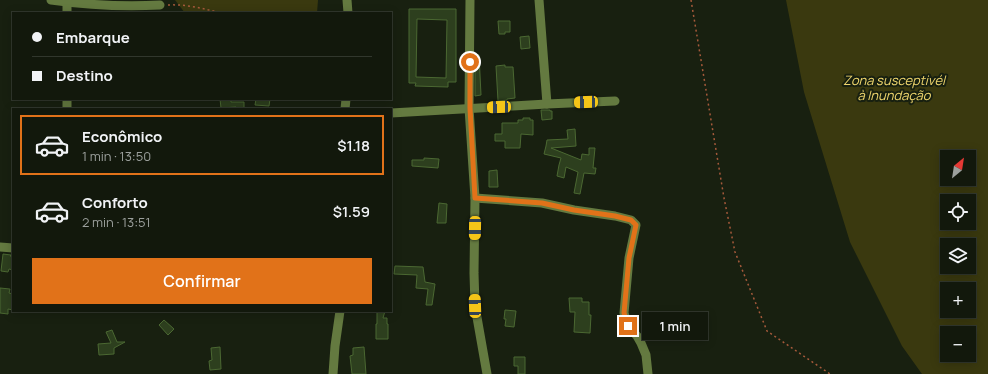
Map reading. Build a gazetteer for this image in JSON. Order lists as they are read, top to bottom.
{
  "water": ["Zona susceptivél à Inundação"],
  "north": "top right",
  "page": {
    "banner": ["Embarque", "Destino"],
    "list": [
      {
        "name": "Econômico",
        "note": "1 min · 13:50",
        "value": "$1.18"
      },
      {
        "name": "Conforto",
        "note": "2 min · 13:51",
        "value": "$1.59"
      }
    ],
    "map_buttons": ["+", "−"],
    "buttons": "Confirmar",
    "bubble": "1 min"
  }
}
